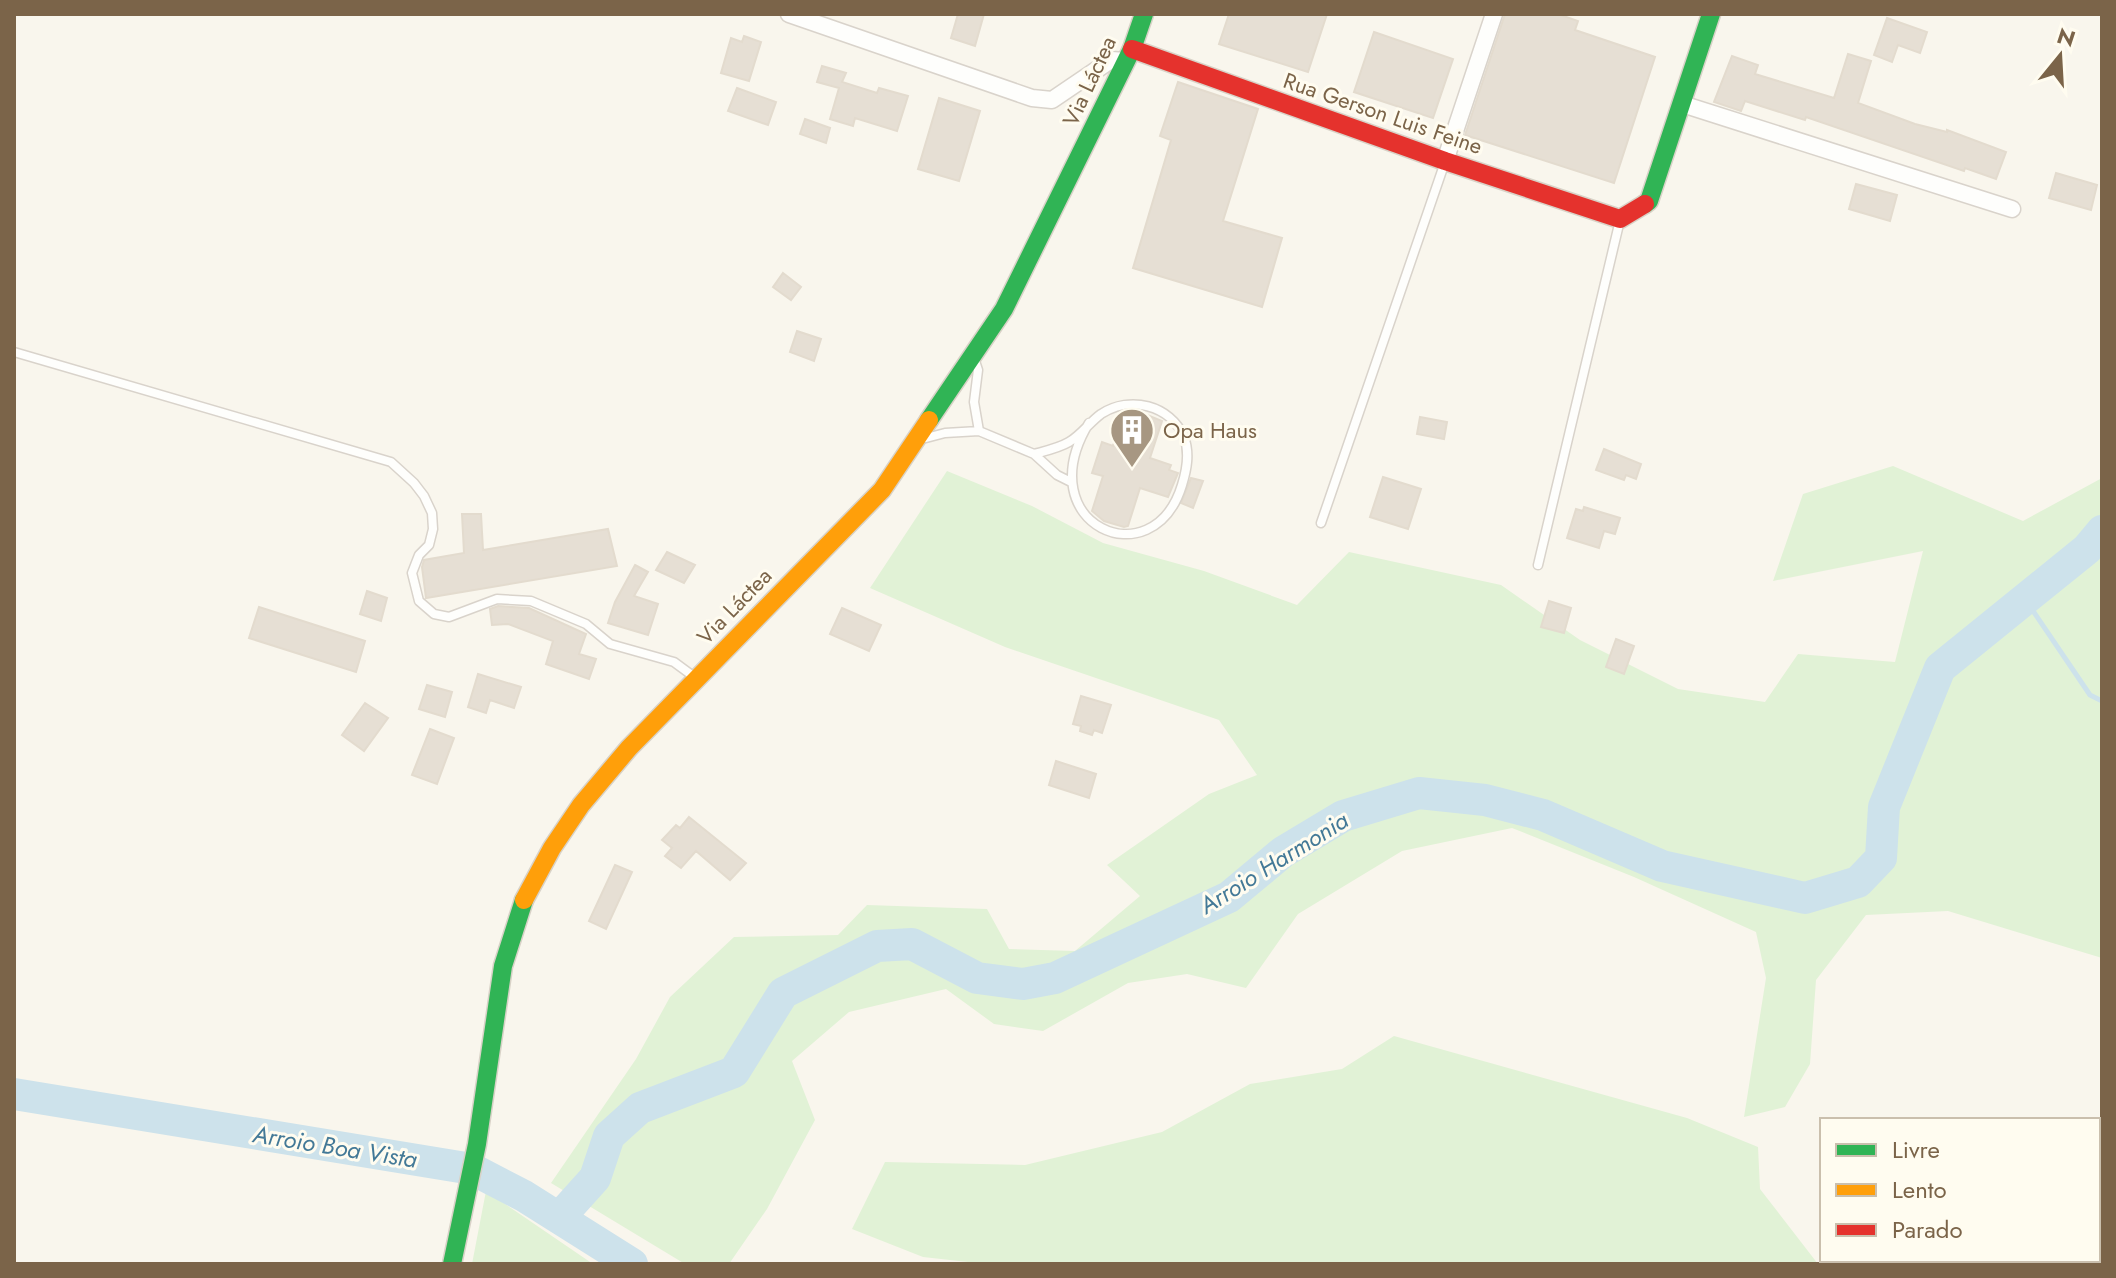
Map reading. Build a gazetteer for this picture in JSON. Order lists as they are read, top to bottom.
{
  "streets": {
    "main road": ["Via Láctea", "Rua Gerson Luis Feine"]
  },
  "crossings": [
    ["Via Láctea", "Rua Gerson Luis Feine"]
  ],
  "water": ["Arroio Harmonia", "Arroio Boa Vista"],
  "places": {
    "building": ["Opa Haus"]
  },
  "legend": ["Livre", "Lento", "Parado"],
  "north": "top"
}
